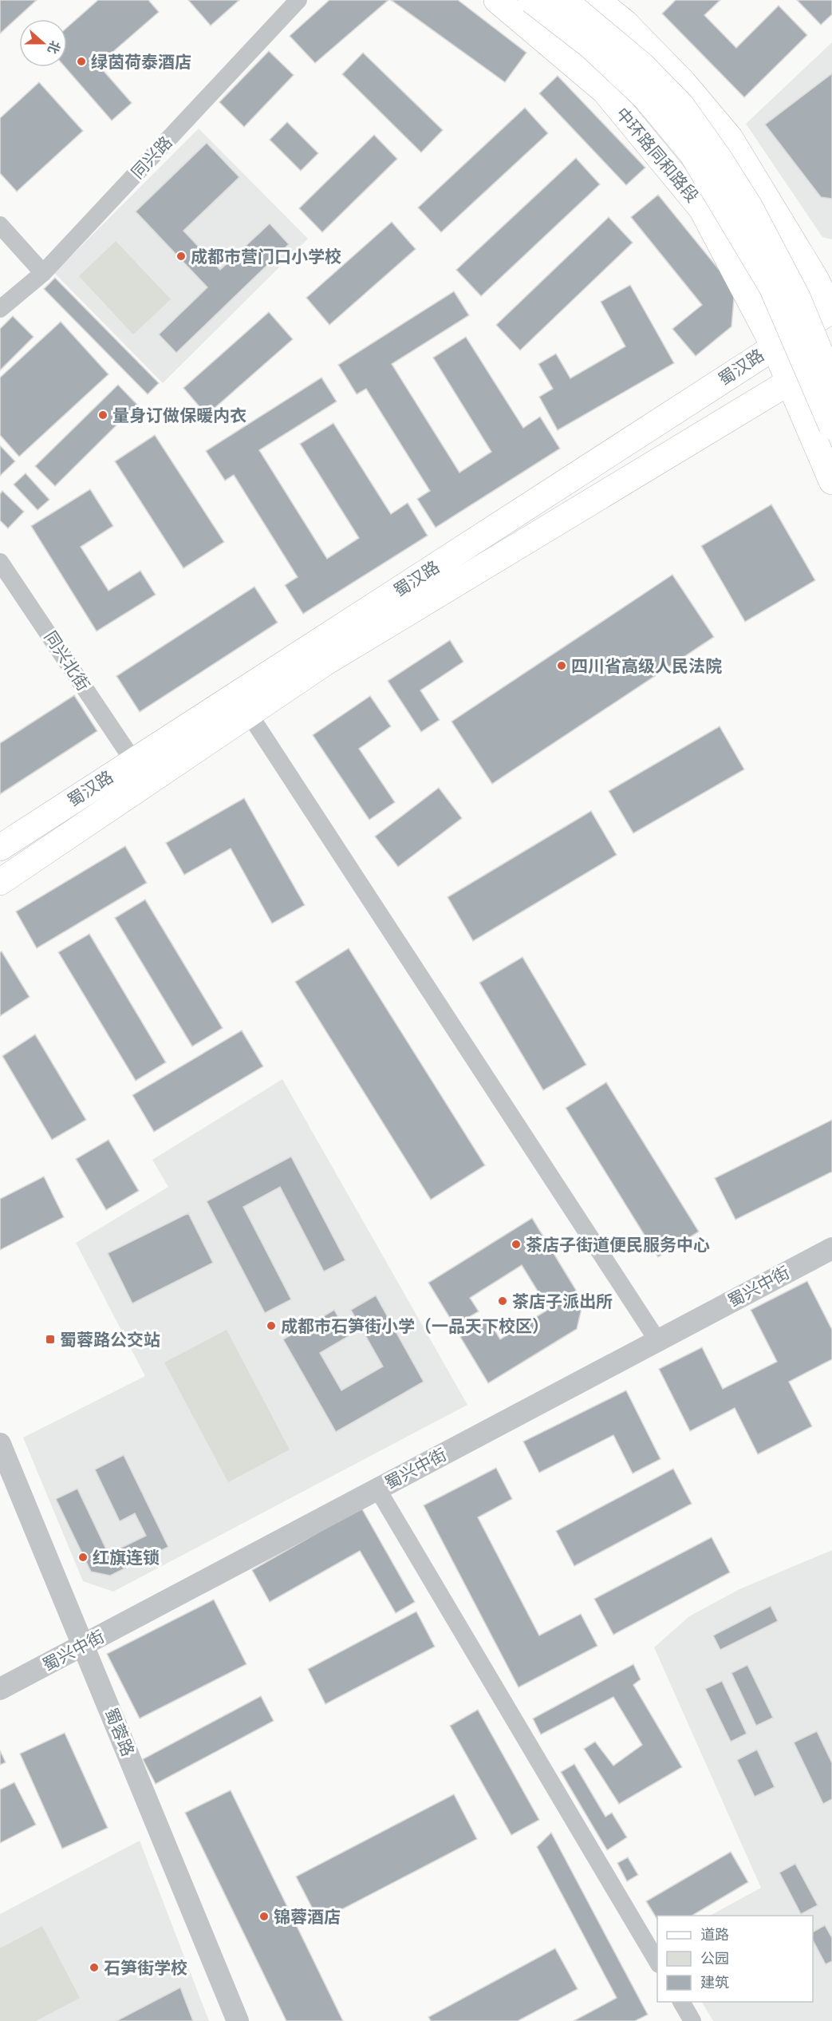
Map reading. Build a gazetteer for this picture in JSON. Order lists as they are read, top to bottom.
{
  "streets": {
    "main road": ["中环路同和路段", "蜀汉路"],
    "street": [
      "同兴路",
      "同兴北街",
      "蜀兴中街",
      "蜀蓉路"
    ]
  },
  "crossings": [
    ["中环路同和路段", "蜀汉路"],
    ["蜀汉路", "同兴北街"],
    ["蜀兴中街", "蜀蓉路"]
  ],
  "places": {
    "other": [
      "绿茵荷泰酒店",
      "成都市营门口小学校",
      "量身订做保暖内衣",
      "四川省高级人民法院",
      "茶店子街道便民服务中心",
      "茶店子派出所",
      "成都市石笋街小学（一品天下校区）",
      "红旗连锁",
      "锦蓉酒店",
      "石笋街学校"
    ],
    "transit": ["蜀蓉路公交站"]
  },
  "legend": ["道路", "公园", "建筑"],
  "north": "right"
}
